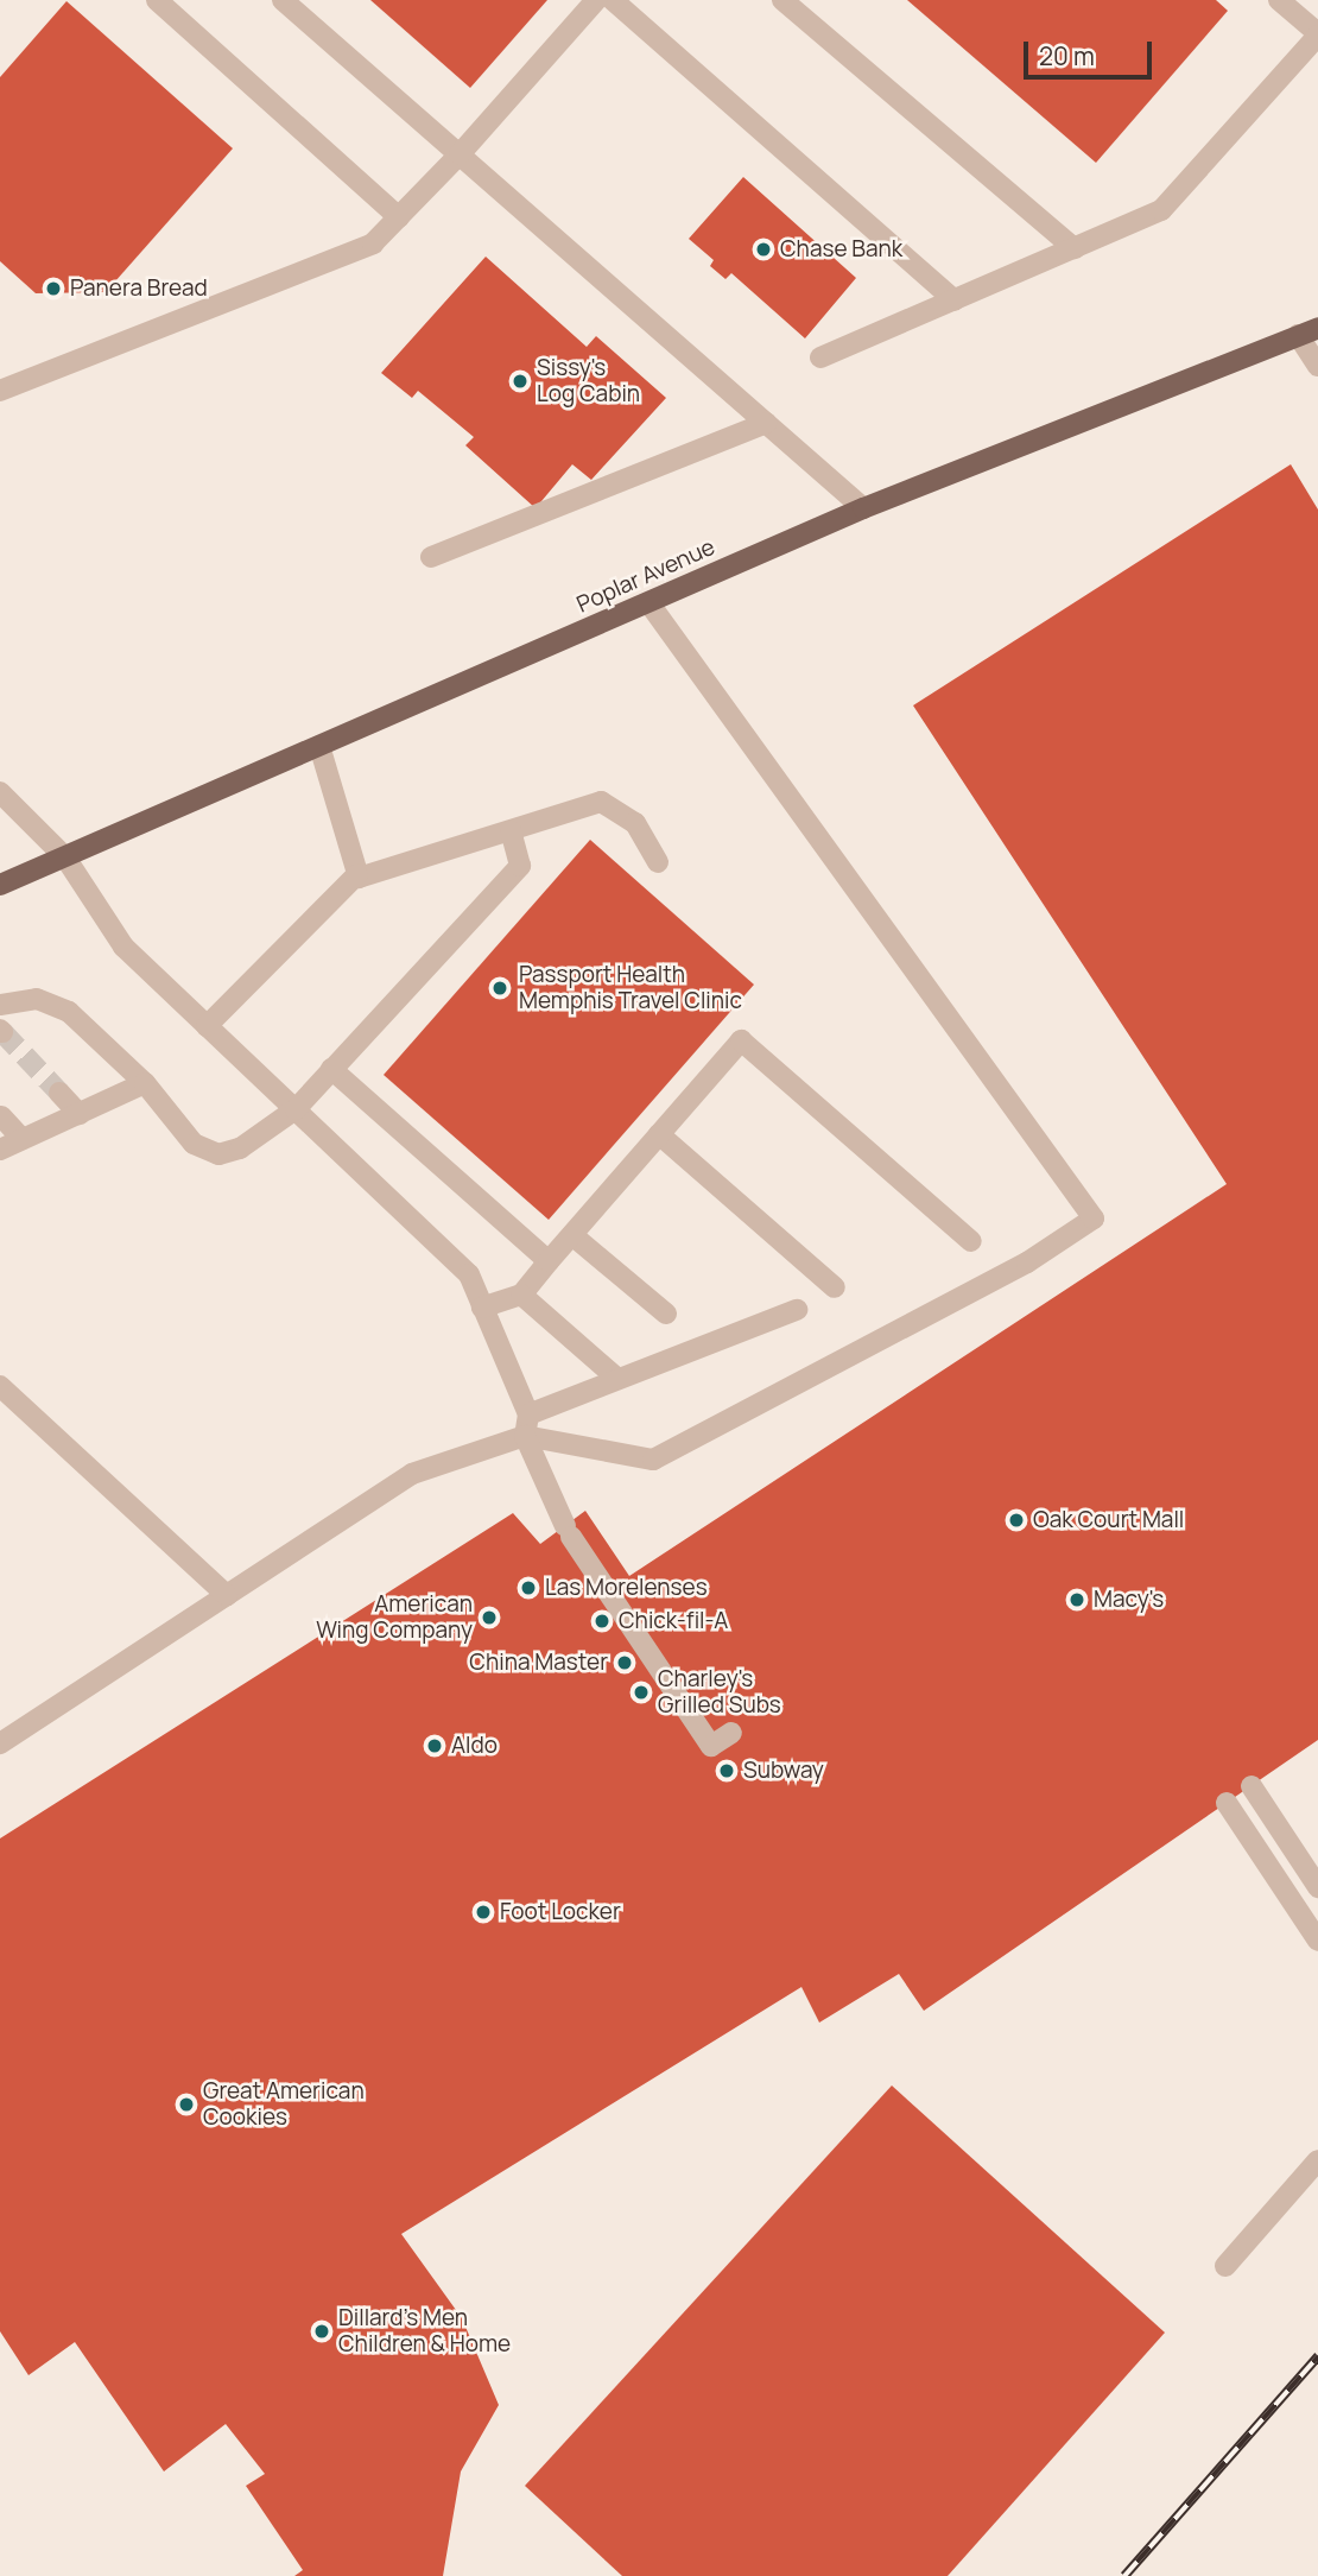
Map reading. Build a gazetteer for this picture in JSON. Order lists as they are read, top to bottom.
{
  "streets": {
    "main road": ["Poplar Avenue"]
  },
  "places": [
    "Chase Bank",
    "Panera Bread",
    "Sissy's Log Cabin",
    "Passport Health Memphis Travel Clinic",
    "Oak Court Mall",
    "Las Morelenses",
    "Macy's",
    "American Wing Company",
    "Chick-fil-A",
    "China Master",
    "Charley's Grilled Subs",
    "Aldo",
    "Subway",
    "Foot Locker",
    "Great American Cookies",
    "Dillard's Men Children & Home"
  ],
  "scale_bar": "20 m"
}
